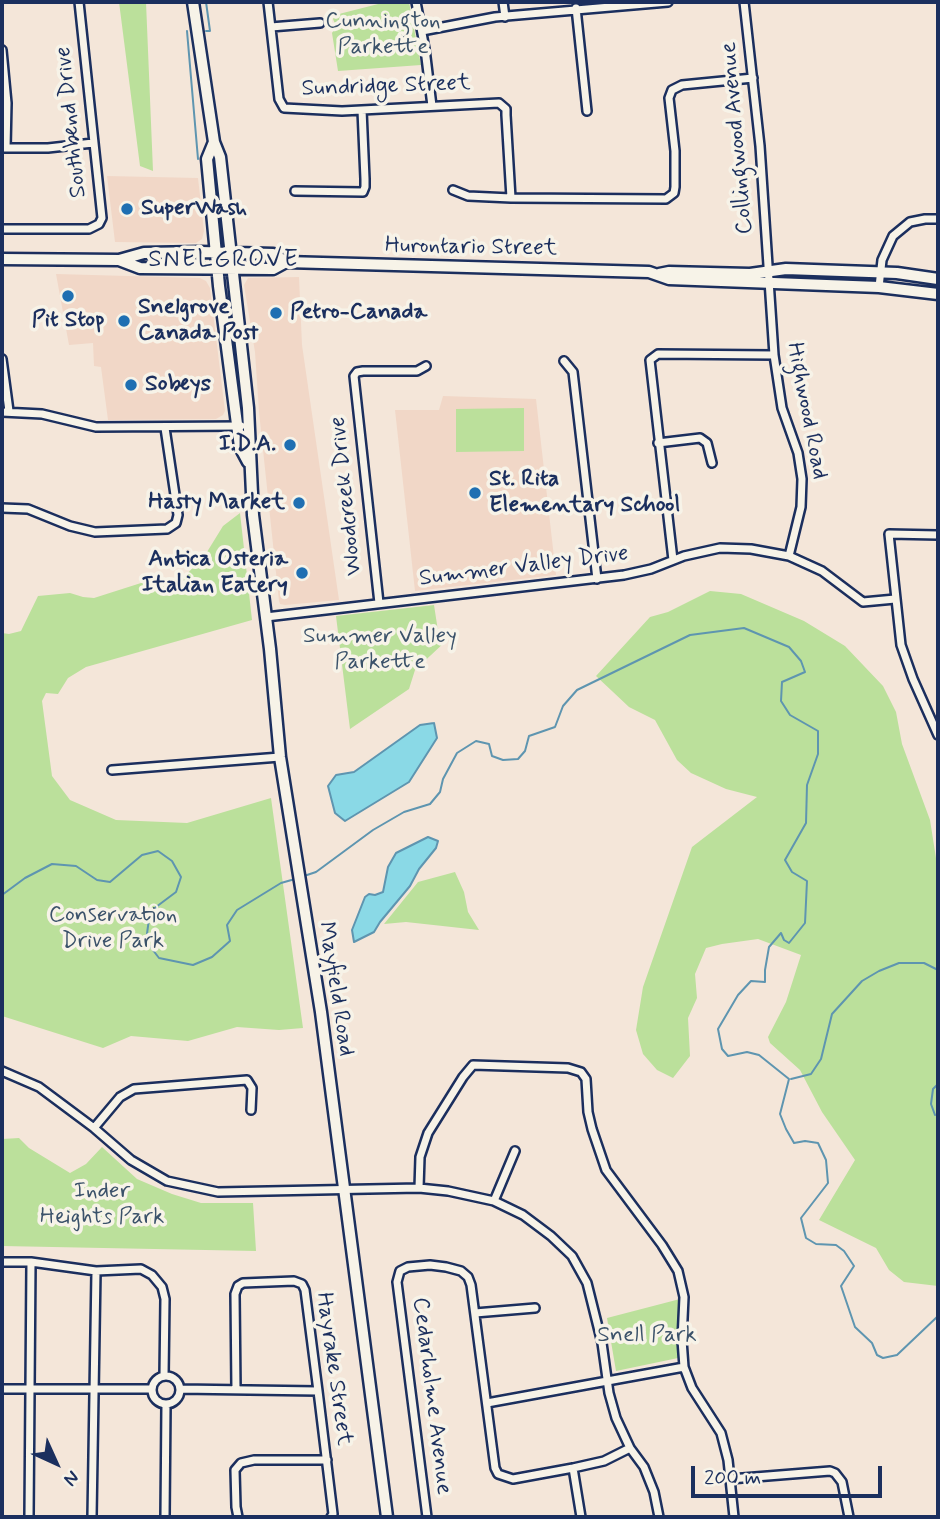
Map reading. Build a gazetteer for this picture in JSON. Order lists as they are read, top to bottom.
{
  "streets": {
    "main road": ["Hurontario Street", "Mayfield Road"],
    "street": [
      "Sundridge Street",
      "Southbend Drive",
      "Collingwood Avenue",
      "Highwood Road",
      "Woodcreek Drive",
      "Summer Valley Drive",
      "Hayrake Street",
      "Cedarholme Avenue"
    ]
  },
  "crossings": [
    ["Collingwood Avenue", "Hurontario Street"],
    ["Collingwood Avenue", "Highwood Road"],
    ["Hurontario Street", "Highwood Road"],
    ["Hurontario Street", "Mayfield Road"],
    ["Highwood Road", "Summer Valley Drive"],
    ["Woodcreek Drive", "Summer Valley Drive"],
    ["Summer Valley Drive", "Mayfield Road"]
  ],
  "districts": ["SNELGROVE"],
  "parks": [
    "Cunnington Parkette",
    "Summer Valley Parkette",
    "Conservation Drive Park",
    "Inder Heights Park",
    "Snell Park"
  ],
  "places": [
    "SuperWash",
    "Pit Stop",
    "Petro-Canada",
    "Snelgrove Canada Post",
    "Sobeys",
    "I.D.A.",
    "St. Rita Elementary School",
    "Hasty Market",
    "Antica Osteria Italian Eatery"
  ],
  "scale_bar": "200 m",
  "north": "bottom right"
}
